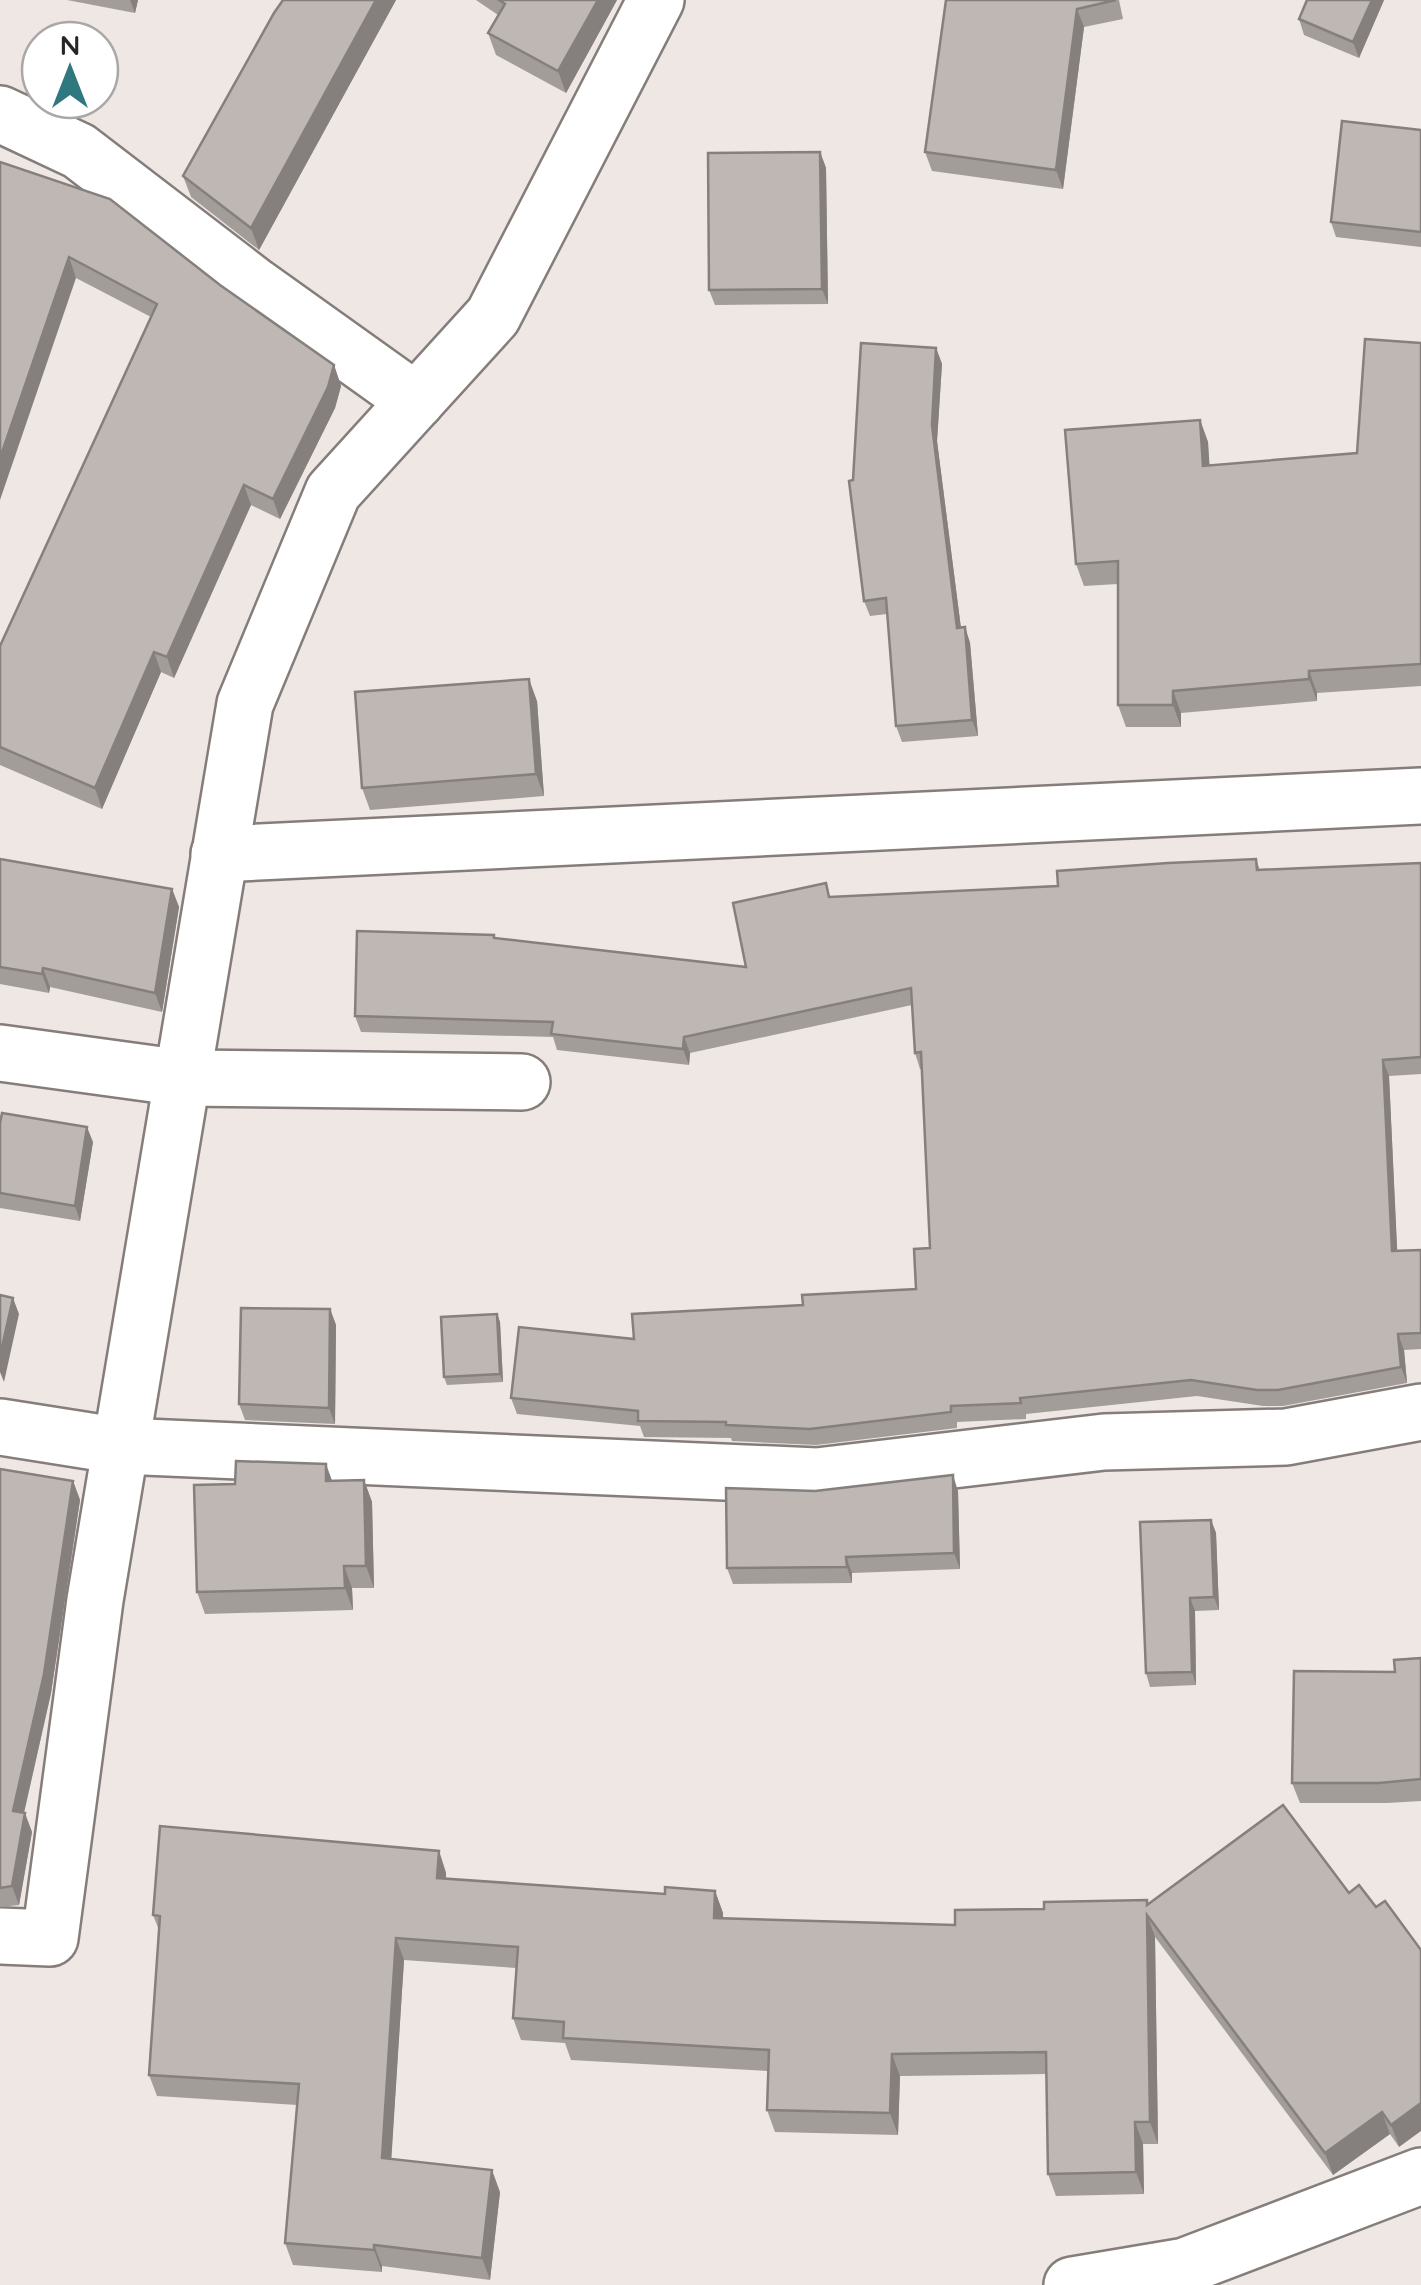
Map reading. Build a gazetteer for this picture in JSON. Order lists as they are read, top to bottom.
{
  "north": "top"
}
